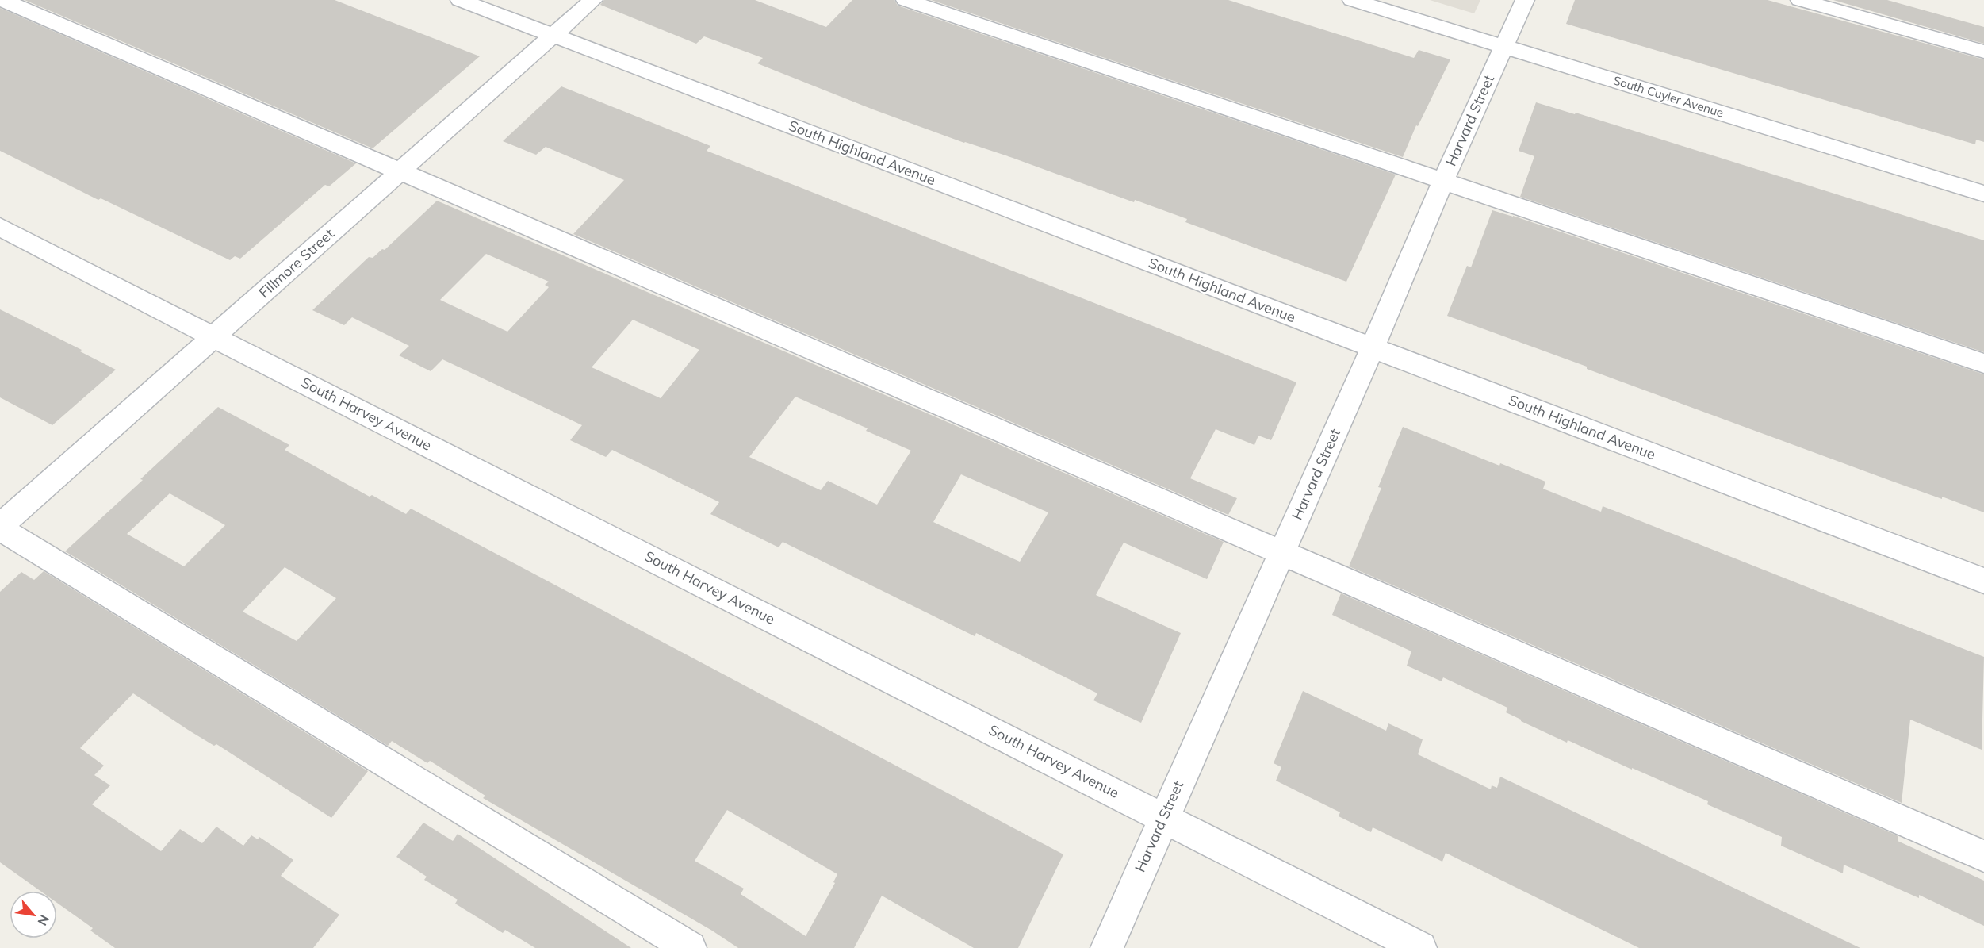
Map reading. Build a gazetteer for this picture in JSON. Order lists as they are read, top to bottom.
{
  "streets": {
    "street": [
      "South Cuyler Avenue",
      "Harvard Street",
      "South Highland Avenue",
      "Fillmore Street",
      "South Harvey Avenue"
    ]
  },
  "crossings": [
    ["South Cuyler Avenue", "Harvard Street"],
    ["Harvard Street", "South Highland Avenue"],
    ["Harvard Street", "South Harvey Avenue"],
    ["South Highland Avenue", "Fillmore Street"],
    ["Fillmore Street", "South Harvey Avenue"]
  ],
  "north": "bottom right"
}
